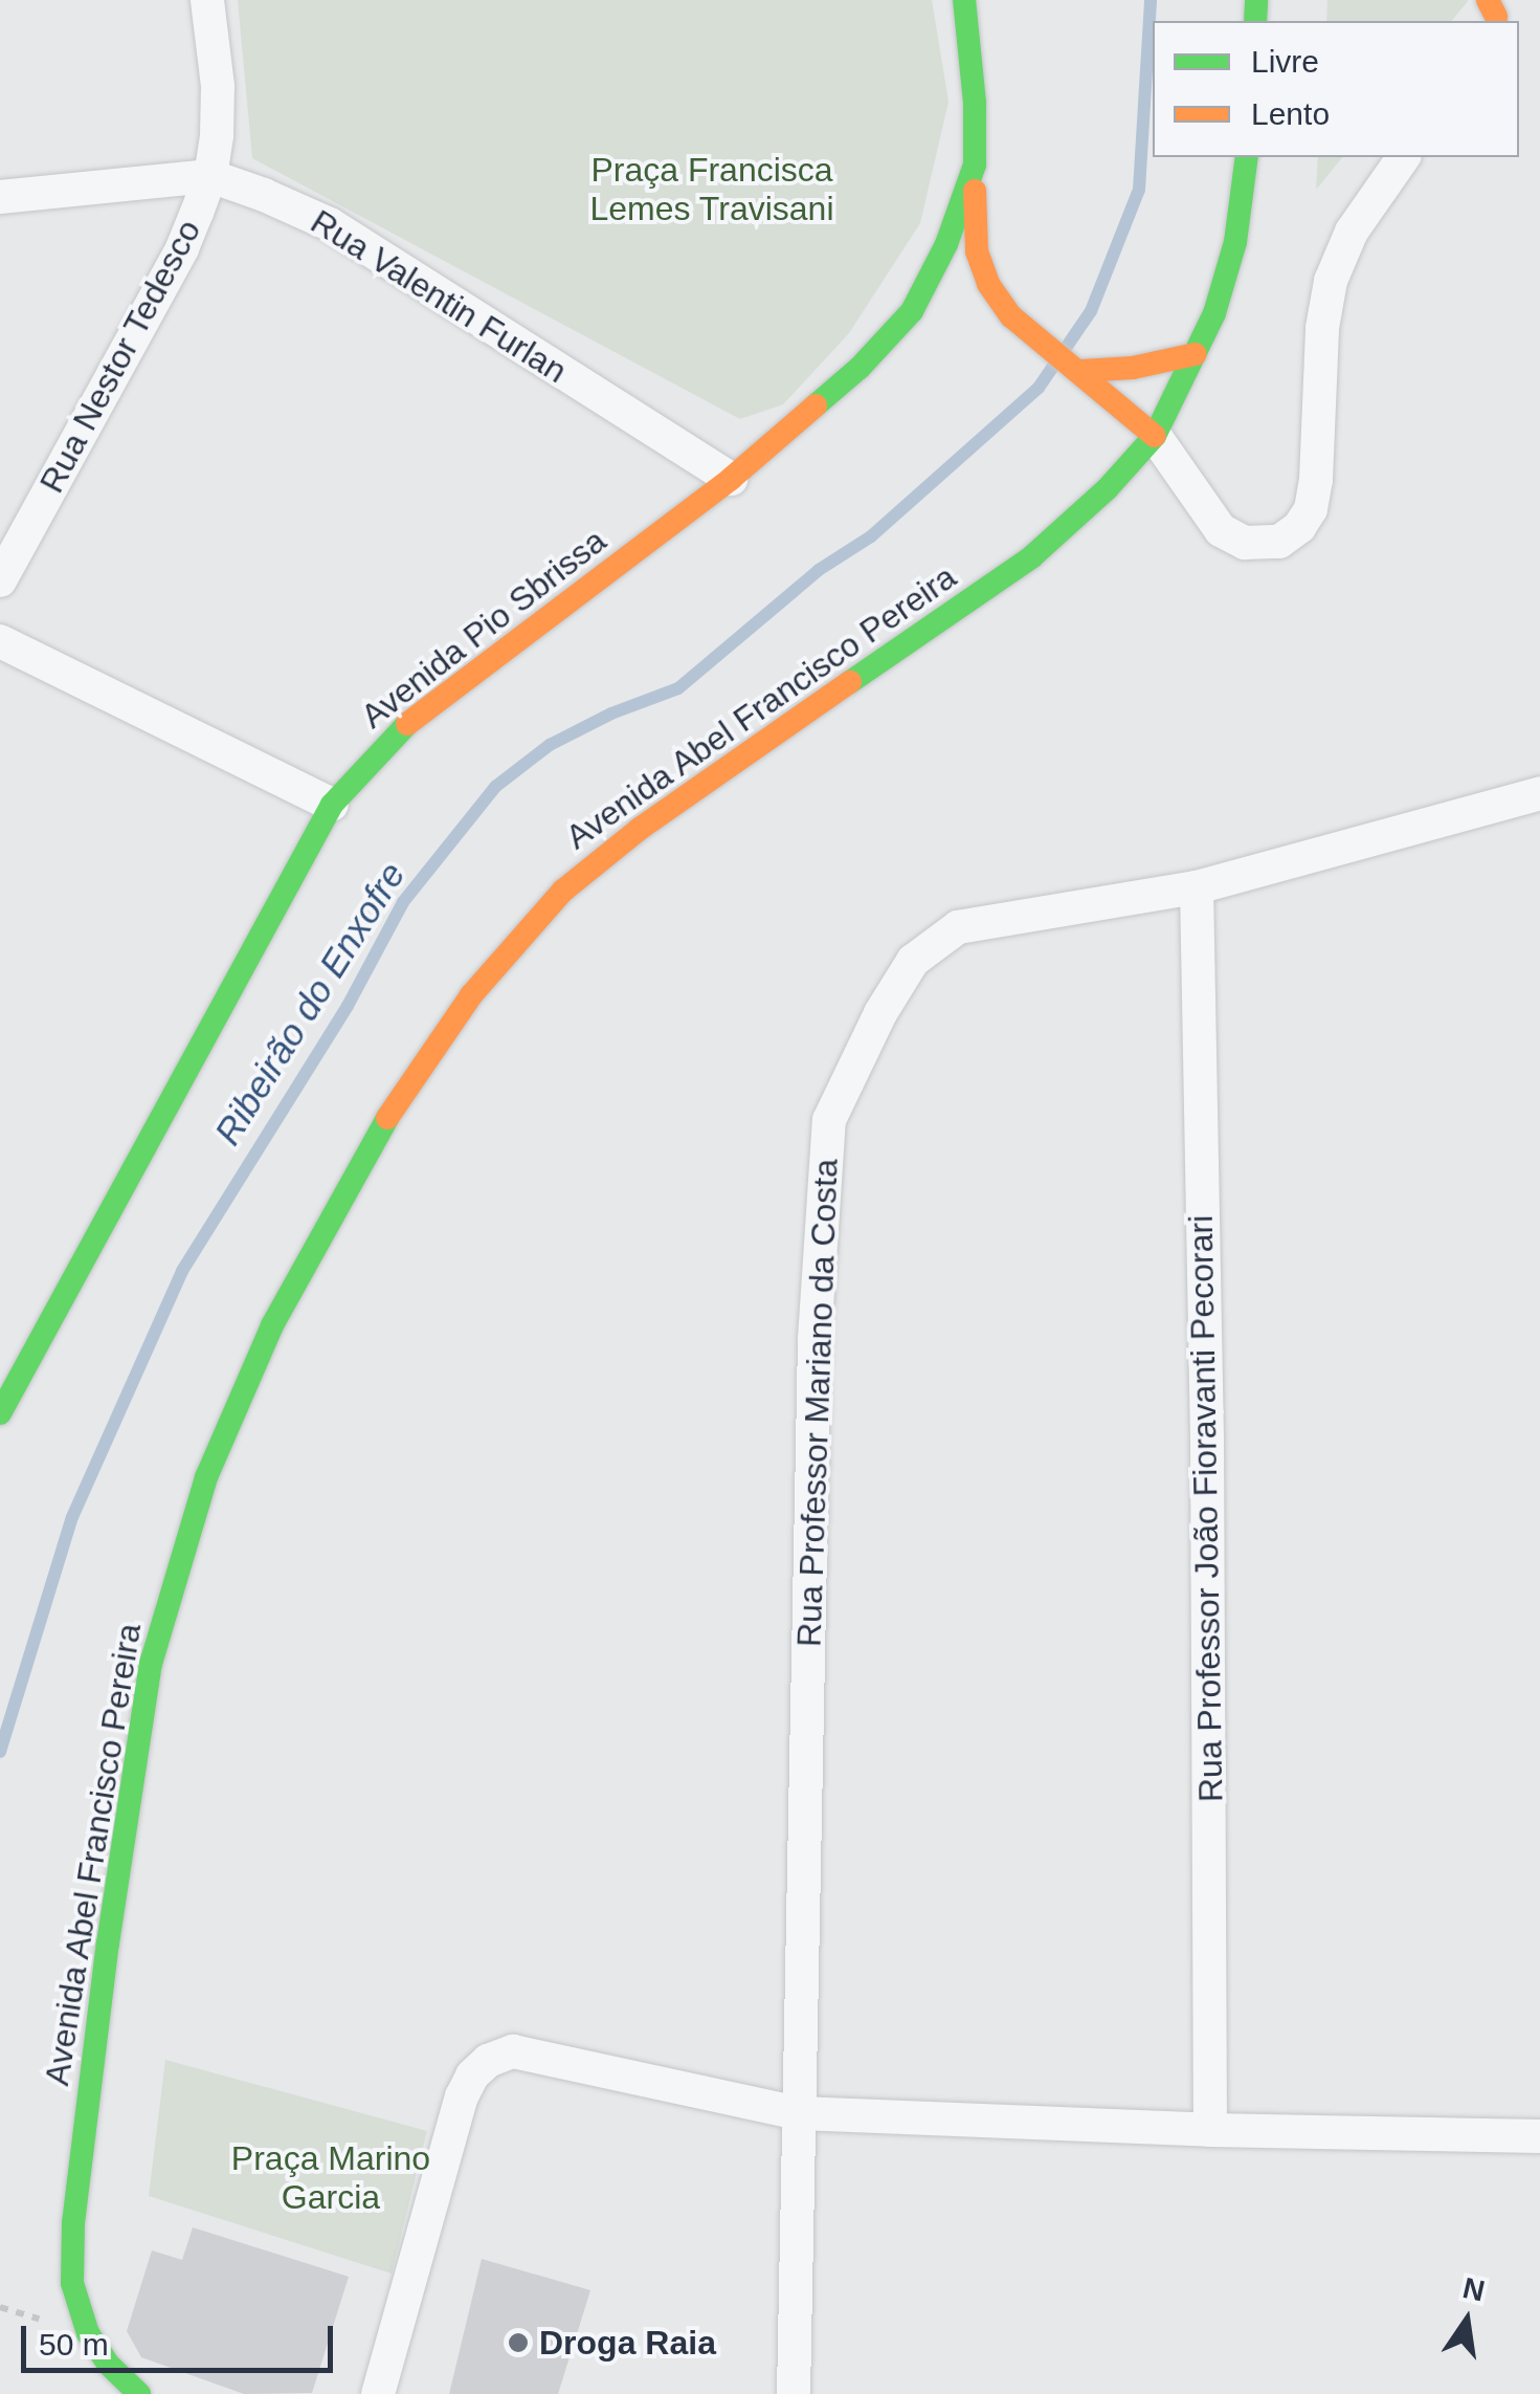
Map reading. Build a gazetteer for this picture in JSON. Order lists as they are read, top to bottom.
{
  "streets": {
    "main road": ["Avenida Pio Sbrissa", "Avenida Abel Francisco Pereira"],
    "street": [
      "Rua Valentin Furlan",
      "Rua Nestor Tedesco",
      "Rua Professor Mariano da Costa",
      "Rua Professor João Fioravanti Pecorari"
    ]
  },
  "crossings": [
    ["Rua Valentin Furlan", "Rua Nestor Tedesco"],
    ["Rua Valentin Furlan", "Avenida Pio Sbrissa"],
    ["Rua Professor Mariano da Costa", "Rua Professor João Fioravanti Pecorari"]
  ],
  "water": ["Ribeirão do Enxofre"],
  "parks": ["Praça Francisca Lemes Travisani", "Praça Marino Garcia"],
  "places": ["Droga Raia"],
  "legend": ["Livre", "Lento"],
  "scale_bar": "50 m",
  "north": "top"
}
